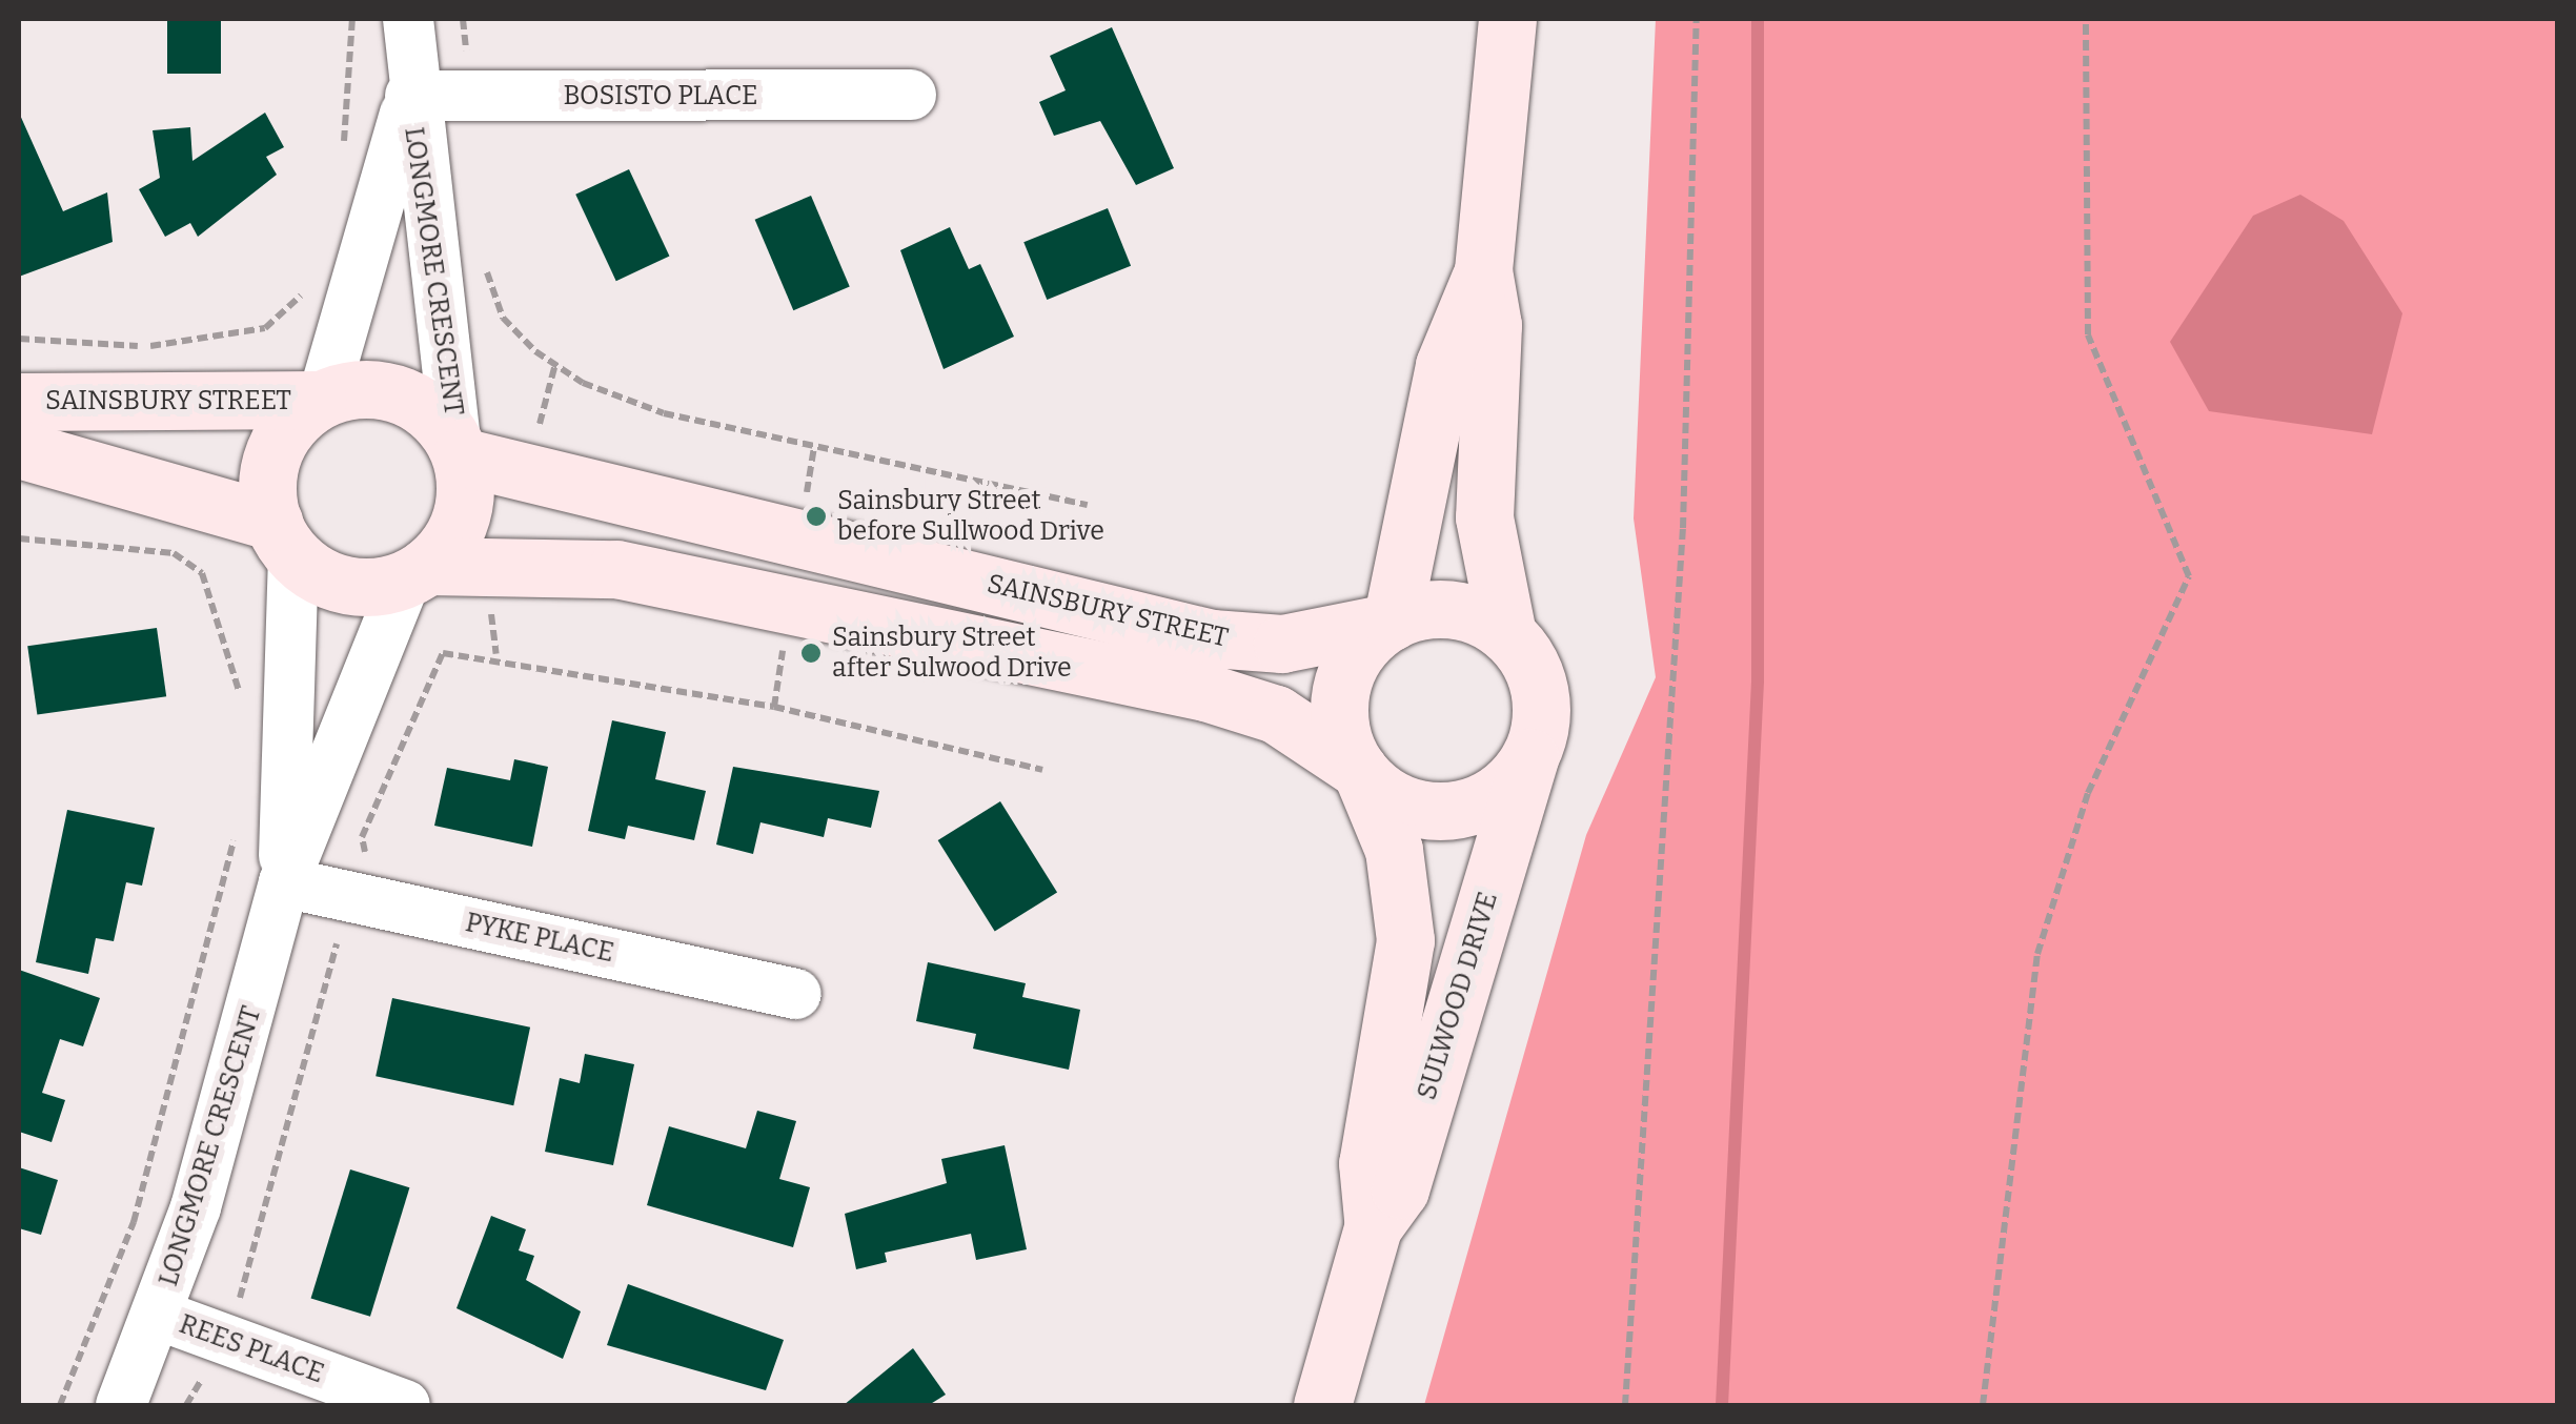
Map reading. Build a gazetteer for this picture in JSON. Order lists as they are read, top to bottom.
{
  "streets": {
    "street": [
      "BOSISTO PLACE",
      "LONGMORE CRESCENT",
      "SAINSBURY STREET",
      "PYKE PLACE",
      "SULWOOD DRIVE",
      "REES PLACE"
    ]
  },
  "crossings": [
    ["BOSISTO PLACE", "LONGMORE CRESCENT"],
    ["LONGMORE CRESCENT", "SAINSBURY STREET"],
    ["LONGMORE CRESCENT", "PYKE PLACE"],
    ["LONGMORE CRESCENT", "REES PLACE"],
    ["SAINSBURY STREET", "SULWOOD DRIVE"]
  ],
  "places": ["Sainsbury Street before Sullwood Drive", "Sainsbury Street after Sulwood Drive"]
}
